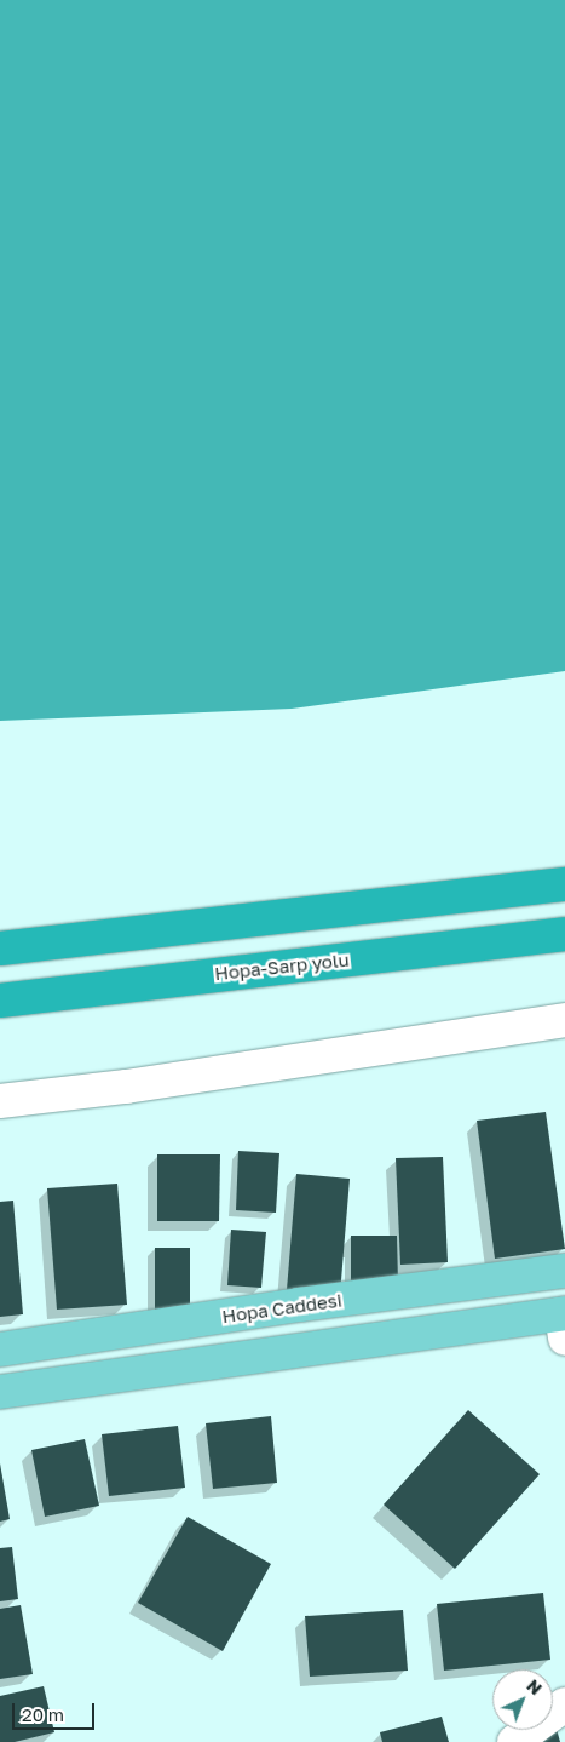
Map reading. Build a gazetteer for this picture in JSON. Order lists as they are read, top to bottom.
{
  "streets": {
    "highway": ["Hopa-Sarp yolu"],
    "main road": ["Hopa Caddesi"]
  },
  "scale_bar": "20 m",
  "north": "top right"
}
